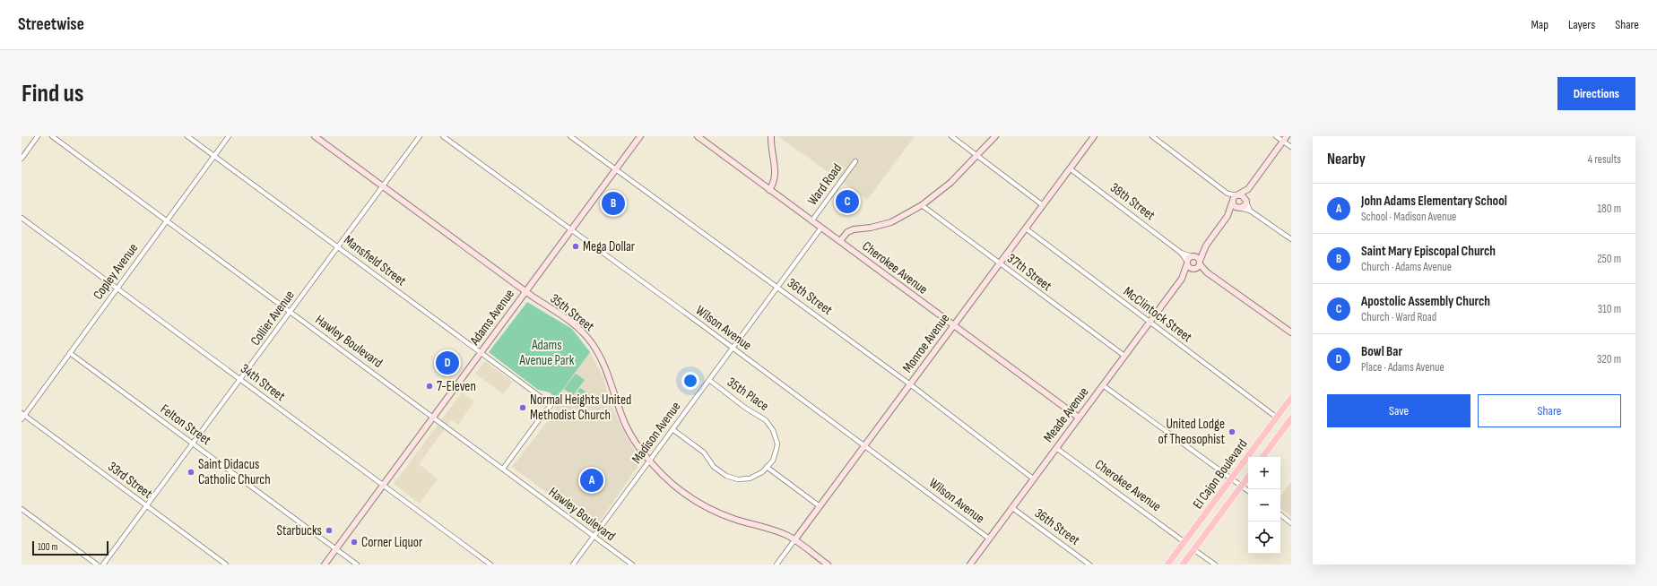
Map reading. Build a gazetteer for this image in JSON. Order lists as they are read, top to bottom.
{
  "streets": {
    "main road": ["El Cajon Boulevard"],
    "street": [
      "Ward Road",
      "38th Street",
      "Mansfield Street",
      "Cherokee Avenue",
      "Copley Avenue",
      "37th Street",
      "36th Street",
      "35th Street",
      "McClintock Street",
      "Adams Avenue",
      "Collier Avenue",
      "Wilson Avenue",
      "Hawley Boulevard",
      "Monroe Avenue",
      "34th Street",
      "35th Place",
      "Meade Avenue",
      "Felton Street",
      "Madison Avenue",
      "33rd Street"
    ]
  },
  "crossings": [
    ["Ward Road", "Cherokee Avenue"],
    ["38th Street", "Monroe Avenue"],
    ["38th Street", "Meade Avenue"],
    ["Mansfield Street", "Copley Avenue"],
    ["Mansfield Street", "Adams Avenue"],
    ["Mansfield Street", "Collier Avenue"],
    ["Mansfield Street", "Hawley Boulevard"],
    ["Cherokee Avenue", "Monroe Avenue"],
    ["Cherokee Avenue", "Meade Avenue"],
    ["Cherokee Avenue", "Madison Avenue"],
    ["Cherokee Avenue", "El Cajon Boulevard"],
    ["Copley Avenue", "Hawley Boulevard"],
    ["Copley Avenue", "34th Street"],
    ["Copley Avenue", "Felton Street"],
    ["Copley Avenue", "33rd Street"],
    ["37th Street", "Monroe Avenue"],
    ["37th Street", "Meade Avenue"],
    ["36th Street", "Adams Avenue"],
    ["36th Street", "Monroe Avenue"],
    ["36th Street", "Meade Avenue"],
    ["36th Street", "Madison Avenue"],
    ["35th Street", "Adams Avenue"],
    ["35th Street", "Collier Avenue"],
    ["35th Street", "Monroe Avenue"],
    ["35th Street", "Madison Avenue"],
    ["McClintock Street", "Monroe Avenue"],
    ["McClintock Street", "Meade Avenue"],
    ["McClintock Street", "El Cajon Boulevard"],
    ["Adams Avenue", "Wilson Avenue"],
    ["Adams Avenue", "Hawley Boulevard"],
    ["Adams Avenue", "34th Street"],
    ["Adams Avenue", "Felton Street"],
    ["Collier Avenue", "Hawley Boulevard"],
    ["Collier Avenue", "34th Street"],
    ["Collier Avenue", "Felton Street"],
    ["Collier Avenue", "33rd Street"],
    ["Wilson Avenue", "Monroe Avenue"],
    ["Wilson Avenue", "Meade Avenue"],
    ["Wilson Avenue", "Madison Avenue"],
    ["Hawley Boulevard", "Madison Avenue"],
    ["35th Place", "Madison Avenue"]
  ],
  "parks": ["Adams Avenue Park"],
  "places": [
    "Mega Dollar",
    "7-Eleven",
    "Normal Heights United Methodist Church",
    "United Lodge of Theosophist",
    "Saint Didacus Catholic Church",
    "Starbucks",
    "Corner Liquor"
  ],
  "scale_bar": "100 m",
  "page": {
    "header": "Streetwise",
    "nav": ["Map", "Layers", "Share"],
    "buttons": [
      "Directions",
      ["Save", "Share"]
    ],
    "title": "Find us",
    "heading": ["Nearby", "4 results"],
    "list": [
      {
        "mark": "A",
        "name": "John Adams Elementary School",
        "note": "School · Madison Avenue",
        "value": "180 m"
      },
      {
        "mark": "B",
        "name": "Saint Mary Episcopal Church",
        "note": "Church · Adams Avenue",
        "value": "250 m"
      },
      {
        "mark": "C",
        "name": "Apostolic Assembly Church",
        "note": "Church · Ward Road",
        "value": "310 m"
      },
      {
        "mark": "D",
        "name": "Bowl Bar",
        "note": "Place · Adams Avenue",
        "value": "320 m"
      }
    ],
    "pins": [
      "C",
      "B",
      "D",
      "A"
    ],
    "map_buttons": ["+", "−"],
    "scale": "100 m"
  }
}
